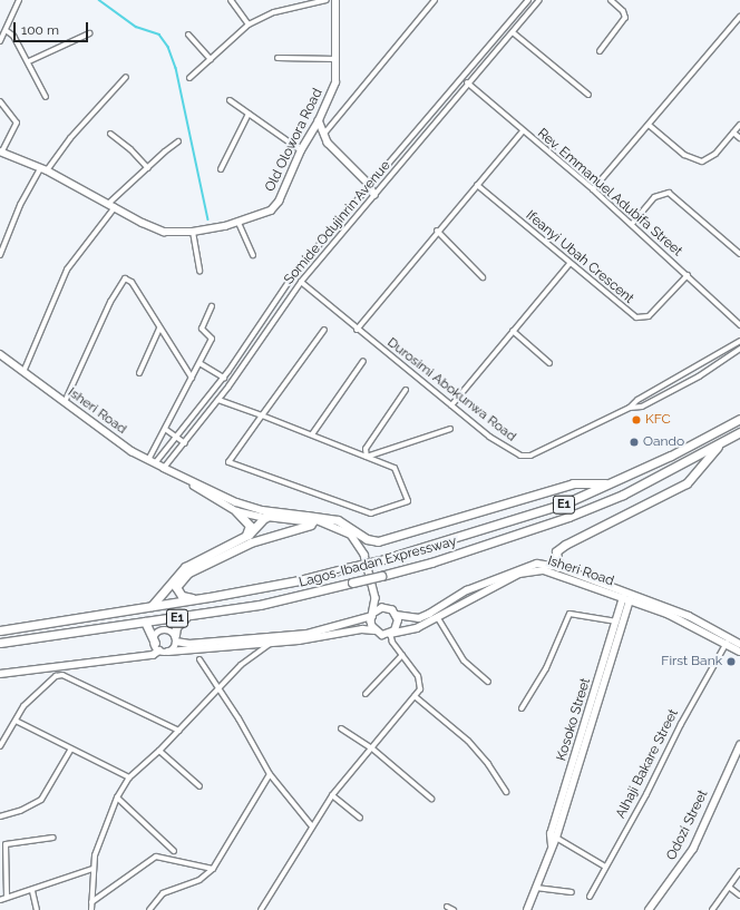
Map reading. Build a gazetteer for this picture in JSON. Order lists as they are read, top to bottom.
{
  "streets": {
    "highway": ["E1", "Lagos-Ibadan Expressway"],
    "main road": [
      "Old Olowora Road",
      "Isheri Road",
      "Kosoko Street",
      "Odozi Street"
    ],
    "street": [
      "Rev. Emmanuel Adubifa Street",
      "Somide Odujinrin Avenue",
      "Ifeanyi Ubah Crescent",
      "Durosimi Abokunwa Road",
      "Alhaji Bakare Street"
    ]
  },
  "crossings": [
    ["Rev. Emmanuel Adubifa Street", "Somide Odujinrin Avenue"],
    ["Rev. Emmanuel Adubifa Street", "Ifeanyi Ubah Crescent"],
    ["Somide Odujinrin Avenue", "Durosimi Abokunwa Road"],
    ["Somide Odujinrin Avenue", "Isheri Road"],
    ["Isheri Road", "Kosoko Street"],
    ["Isheri Road", "Alhaji Bakare Street"]
  ],
  "places": ["KFC", "Oando", "First Bank"],
  "scale_bar": "100 m"
}
